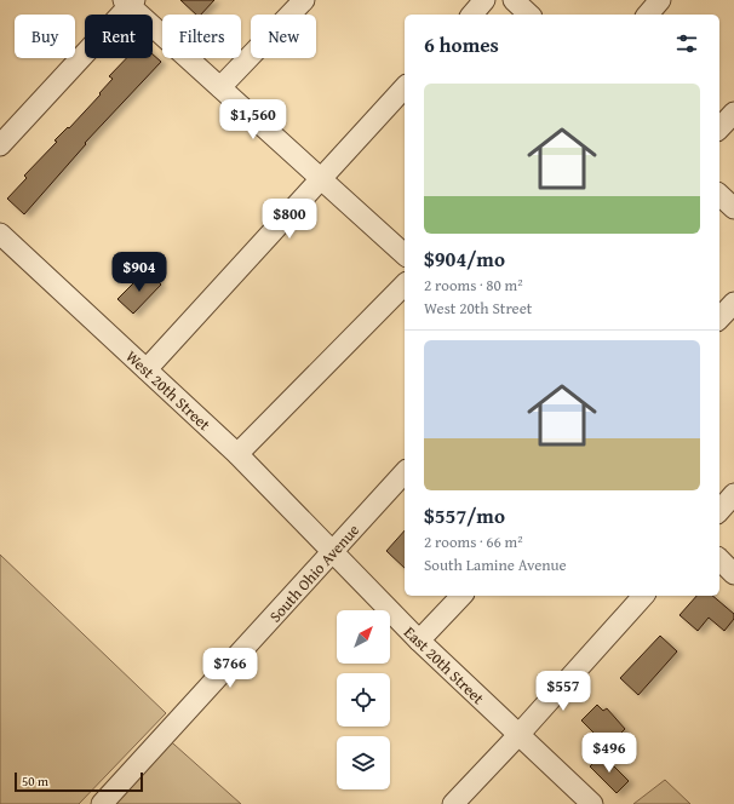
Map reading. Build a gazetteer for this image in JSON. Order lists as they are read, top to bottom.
{
  "streets": {
    "street": ["West 20th Street", "South Ohio Avenue", "East 20th Street"]
  },
  "crossings": [
    ["West 20th Street", "South Ohio Avenue"],
    ["West 20th Street", "East 20th Street"],
    ["South Ohio Avenue", "East 20th Street"]
  ],
  "scale_bar": "50 m",
  "north": "top right",
  "page": {
    "chip": [
      "Buy",
      "Rent",
      "Filters",
      "New"
    ],
    "heading": "6 homes",
    "list": [
      {
        "name": "$904/mo",
        "note": "2 rooms · 80 m² · West 20th Street"
      },
      {
        "name": "$557/mo",
        "note": "2 rooms · 66 m² · South Lamine Avenue"
      }
    ],
    "price": [
      "$1,560",
      "$800",
      "$904",
      "$766",
      "$557",
      "$496"
    ],
    "scale": "50 m"
  }
}
